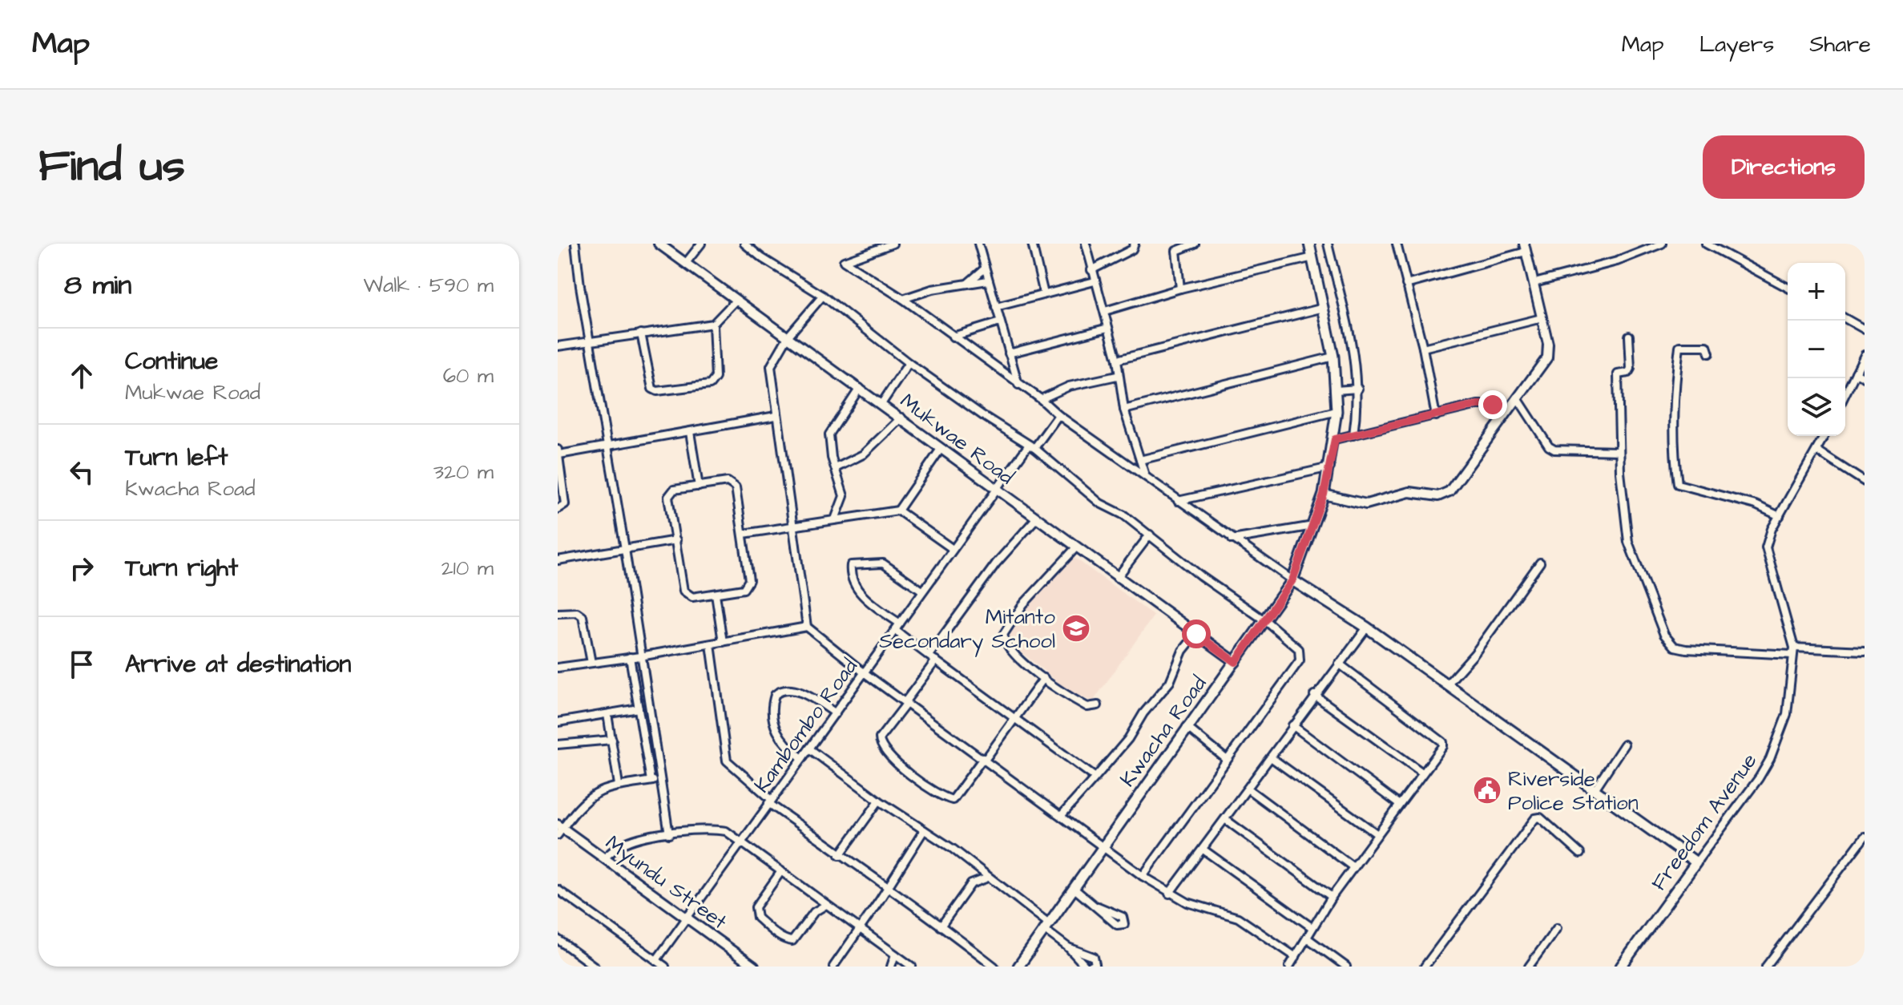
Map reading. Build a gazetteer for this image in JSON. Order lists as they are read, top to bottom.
{
  "streets": {
    "main road": ["Kwacha Road", "Freedom Avenue"],
    "street": ["Mukwae Road", "Kambombo Road", "Myundu Street"]
  },
  "crossings": [
    ["Mukwae Road", "Kambombo Road"],
    ["Mukwae Road", "Kwacha Road"],
    ["Kambombo Road", "Myundu Street"]
  ],
  "places": {
    "school or university": ["Mitanto Secondary School"],
    "public building": ["Riverside Police Station"]
  },
  "page": {
    "header": "Map",
    "nav": ["Map", "Layers", "Share"],
    "title": "Find us",
    "buttons": "Directions",
    "heading": ["8 min", "Walk · 590 m"],
    "map_buttons": ["+", "−"],
    "list": [
      ["Continue", "Mukwae Road", "60 m"],
      ["Turn left", "Kwacha Road", "320 m"],
      ["Turn right", "210 m"],
      "Arrive at destination"
    ]
  }
}
